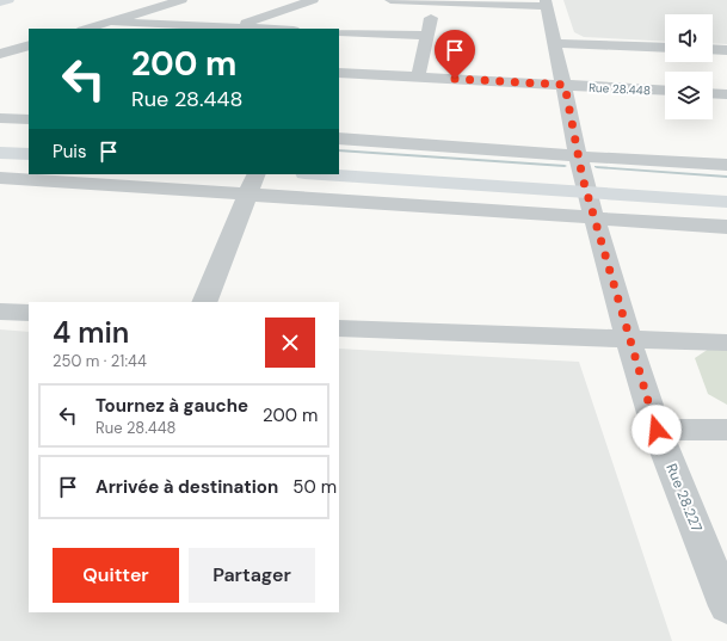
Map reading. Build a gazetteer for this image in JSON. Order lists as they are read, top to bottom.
{
  "streets": {
    "street": ["Rue 28.448", "Rue 28.227"]
  },
  "crossings": [
    ["Rue 28.448", "Rue 28.227"]
  ],
  "page": {
    "turn": ["200 m", "Rue 28.448"],
    "then": "Puis",
    "heading": ["4 min", "250 m · 21:44"],
    "list": [
      {
        "name": "Tournez à gauche",
        "note": "Rue 28.448",
        "value": "200 m"
      },
      {
        "name": "Arrivée à destination",
        "value": "50 m"
      }
    ],
    "buttons": ["Quitter", "Partager"]
  }
}
